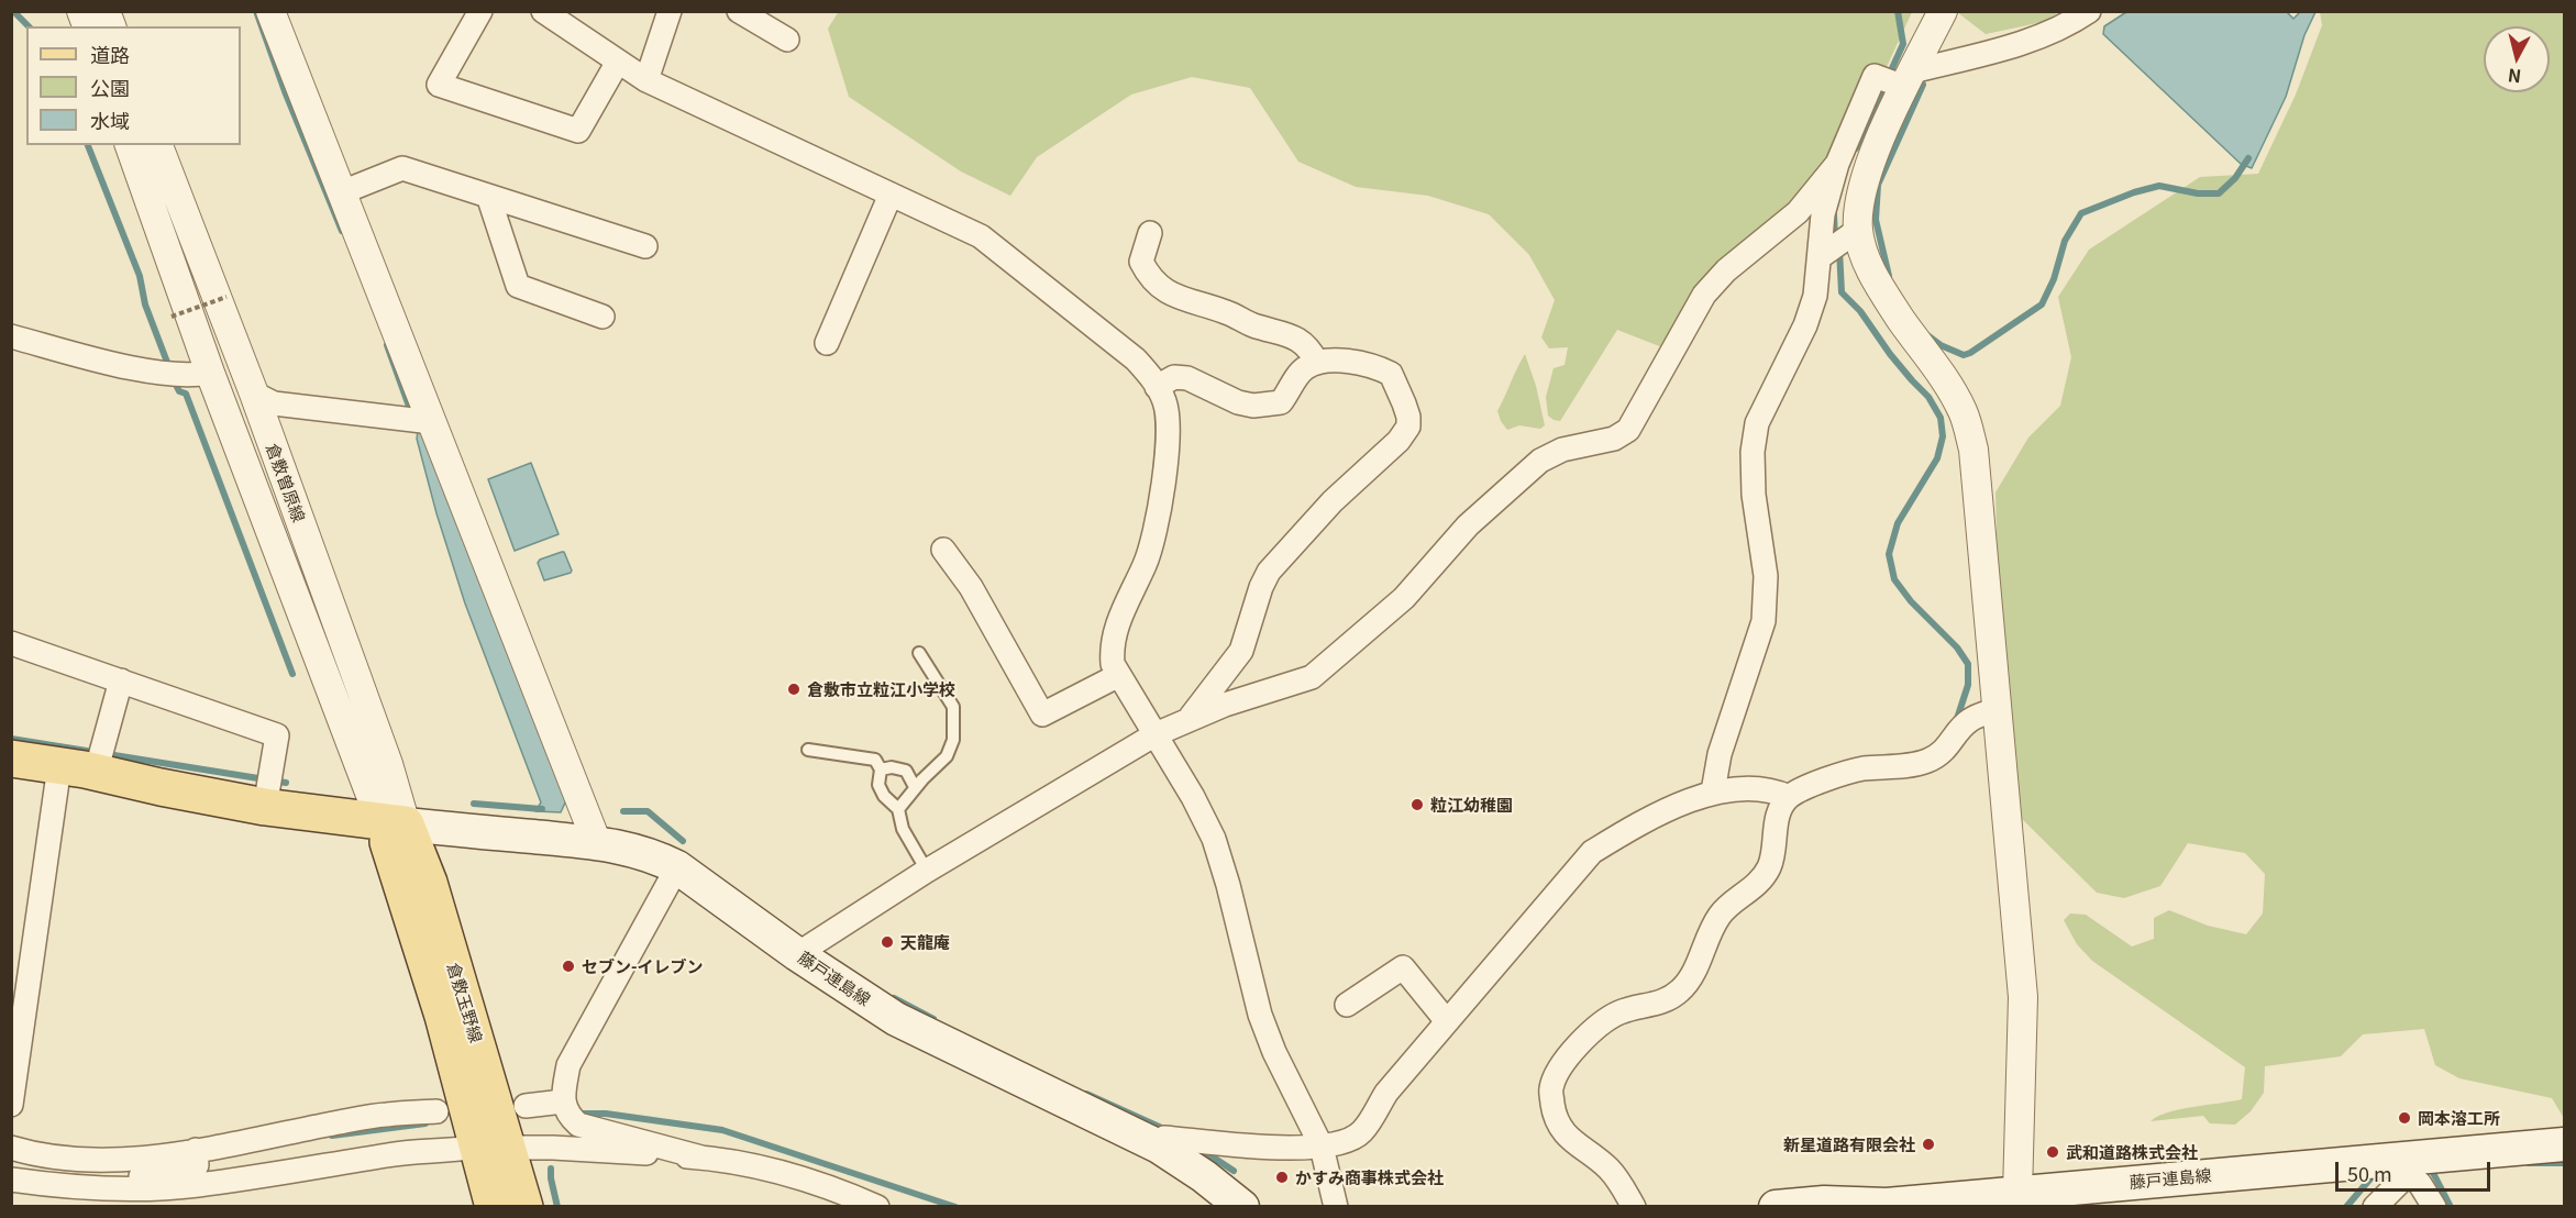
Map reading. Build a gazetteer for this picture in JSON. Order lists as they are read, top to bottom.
{
  "streets": {
    "main road": ["藤戸連島線", "倉敷玉野線"],
    "street": ["倉敷曽原線"]
  },
  "crossings": [
    ["倉敷曽原線", "藤戸連島線"],
    ["倉敷曽原線", "倉敷玉野線"],
    ["藤戸連島線", "倉敷玉野線"]
  ],
  "places": [
    "倉敷市立粒江小学校",
    "粒江幼稚園",
    "天龍庵",
    "セブン-イレブン",
    "岡本溶工所",
    "新星道路有限会社",
    "武和道路株式会社",
    "かすみ商事株式会社"
  ],
  "legend": ["道路", "公園", "水域"],
  "scale_bar": "50 m",
  "north": "bottom"
}
